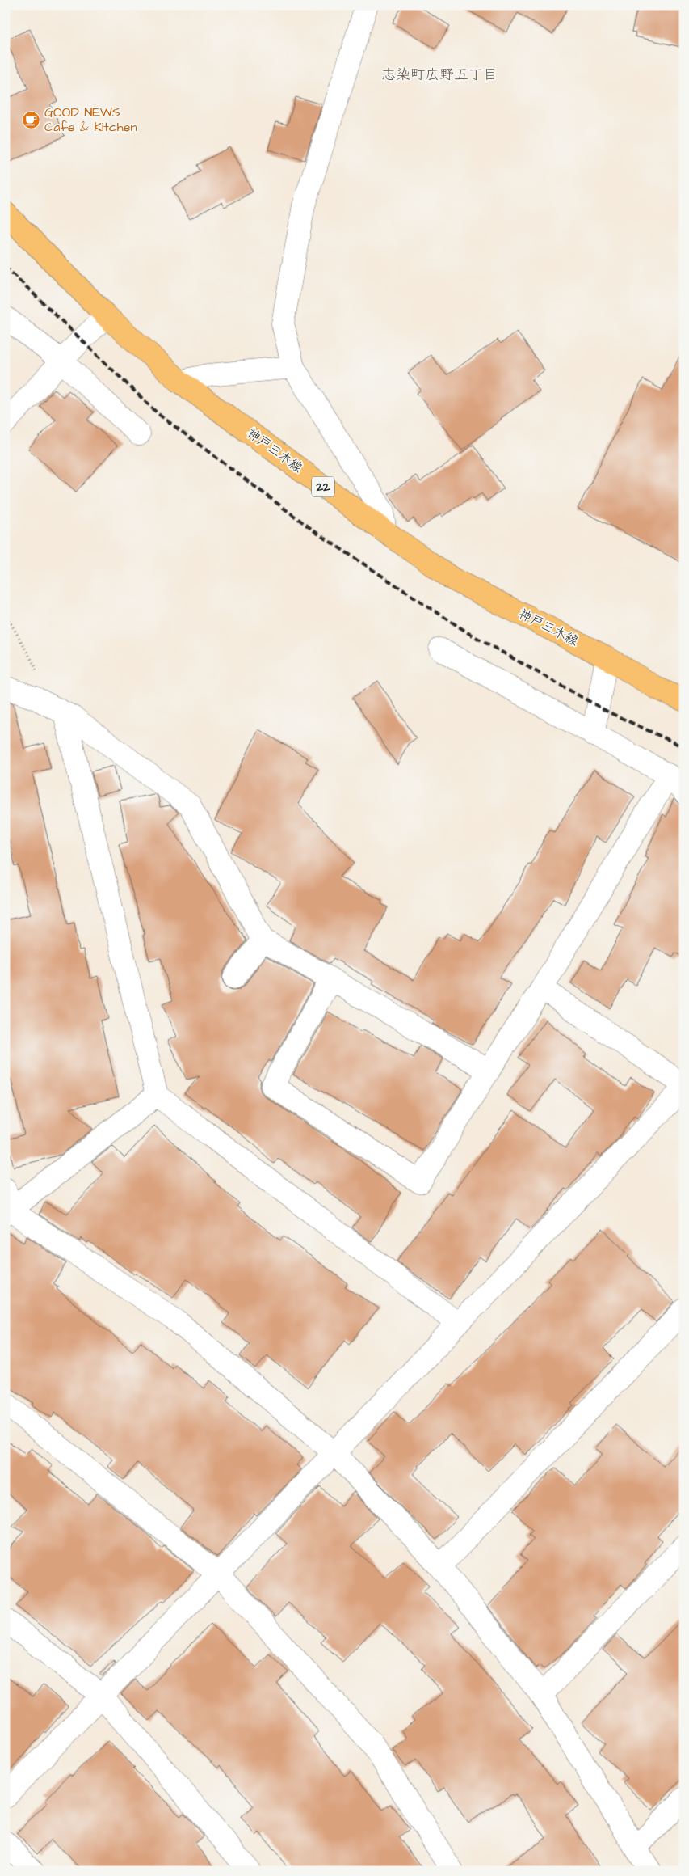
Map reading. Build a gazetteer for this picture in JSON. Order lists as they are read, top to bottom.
{
  "streets": {
    "main road": ["神戸三木線", "22"]
  },
  "districts": ["志染町広野五丁目"],
  "places": {
    "cafe": ["GOOD NEWS Cafe & Kitchen"]
  }
}
